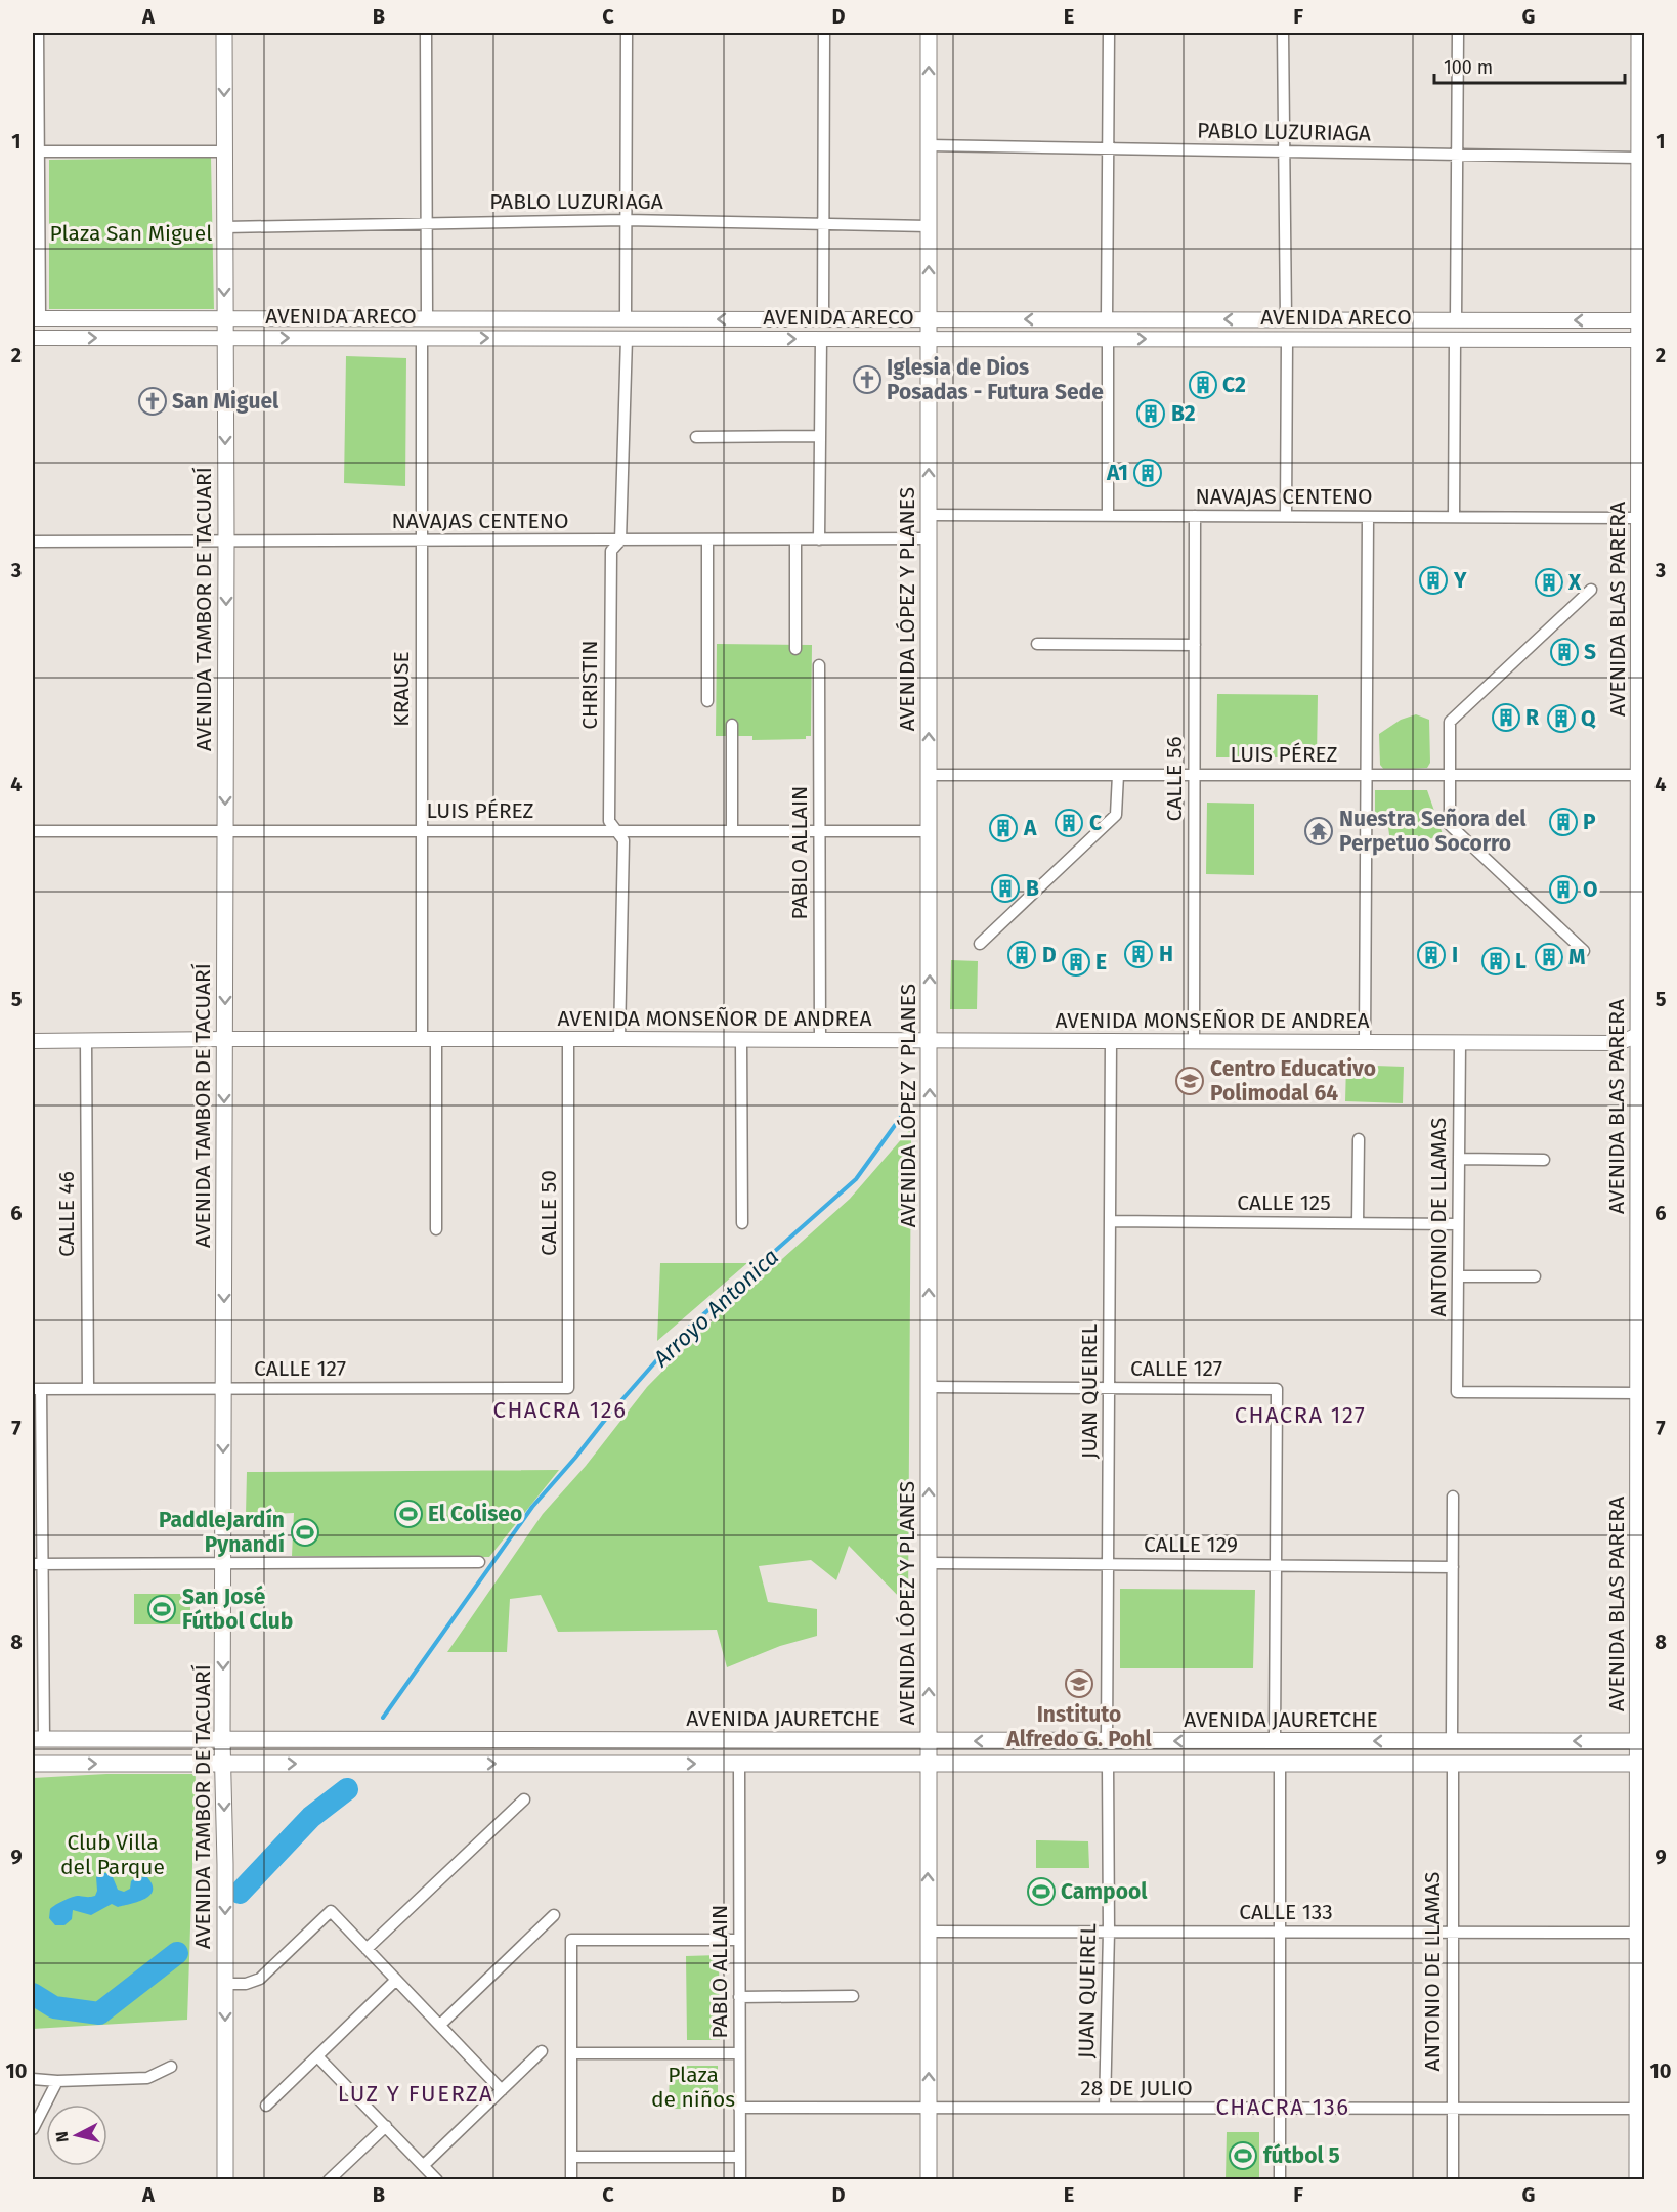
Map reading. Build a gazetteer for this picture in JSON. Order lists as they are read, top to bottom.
{
  "streets": {
    "main road": [
      "AVENIDA ARECO",
      "AVENIDA TAMBOR DE TACUARÍ",
      "AVENIDA LÓPEZ Y PLANES",
      "AVENIDA BLAS PARERA",
      "AVENIDA MONSEÑOR DE ANDREA",
      "AVENIDA JAURETCHE"
    ],
    "street": [
      "PABLO LUZURIAGA",
      "NAVAJAS CENTENO",
      "CHRISTIN",
      "KRAUSE",
      "LUIS PÉREZ",
      "CALLE 56",
      "PABLO ALLAIN",
      "CALLE 125",
      "CALLE 50",
      "CALLE 46",
      "ANTONIO DE LLAMAS",
      "CALLE 127",
      "JUAN QUEIREL",
      "CALLE 129",
      "CALLE 133",
      "28 DE JULIO"
    ]
  },
  "crossings": [
    ["PABLO LUZURIAGA", "AVENIDA TAMBOR DE TACUARÍ"],
    ["PABLO LUZURIAGA", "AVENIDA LÓPEZ Y PLANES"],
    ["PABLO LUZURIAGA", "AVENIDA BLAS PARERA"],
    ["AVENIDA ARECO", "AVENIDA TAMBOR DE TACUARÍ"],
    ["AVENIDA ARECO", "AVENIDA LÓPEZ Y PLANES"],
    ["AVENIDA ARECO", "AVENIDA BLAS PARERA"],
    ["AVENIDA ARECO", "CHRISTIN"],
    ["AVENIDA ARECO", "KRAUSE"],
    ["NAVAJAS CENTENO", "AVENIDA TAMBOR DE TACUARÍ"],
    ["NAVAJAS CENTENO", "AVENIDA LÓPEZ Y PLANES"],
    ["NAVAJAS CENTENO", "AVENIDA BLAS PARERA"],
    ["NAVAJAS CENTENO", "CHRISTIN"],
    ["NAVAJAS CENTENO", "KRAUSE"],
    ["NAVAJAS CENTENO", "CALLE 56"],
    ["AVENIDA TAMBOR DE TACUARÍ", "LUIS PÉREZ"],
    ["AVENIDA TAMBOR DE TACUARÍ", "AVENIDA MONSEÑOR DE ANDREA"],
    ["AVENIDA TAMBOR DE TACUARÍ", "CALLE 127"],
    ["AVENIDA TAMBOR DE TACUARÍ", "AVENIDA JAURETCHE"],
    ["AVENIDA LÓPEZ Y PLANES", "LUIS PÉREZ"],
    ["AVENIDA LÓPEZ Y PLANES", "AVENIDA MONSEÑOR DE ANDREA"],
    ["AVENIDA LÓPEZ Y PLANES", "CALLE 127"],
    ["AVENIDA LÓPEZ Y PLANES", "CALLE 129"],
    ["AVENIDA LÓPEZ Y PLANES", "AVENIDA JAURETCHE"],
    ["AVENIDA LÓPEZ Y PLANES", "CALLE 133"],
    ["AVENIDA LÓPEZ Y PLANES", "28 DE JULIO"],
    ["AVENIDA BLAS PARERA", "LUIS PÉREZ"],
    ["AVENIDA BLAS PARERA", "AVENIDA MONSEÑOR DE ANDREA"],
    ["AVENIDA BLAS PARERA", "ANTONIO DE LLAMAS"],
    ["AVENIDA BLAS PARERA", "AVENIDA JAURETCHE"],
    ["AVENIDA BLAS PARERA", "CALLE 133"],
    ["AVENIDA BLAS PARERA", "28 DE JULIO"],
    ["CHRISTIN", "LUIS PÉREZ"],
    ["CHRISTIN", "AVENIDA MONSEÑOR DE ANDREA"],
    ["KRAUSE", "LUIS PÉREZ"],
    ["KRAUSE", "AVENIDA MONSEÑOR DE ANDREA"],
    ["LUIS PÉREZ", "CALLE 56"],
    ["LUIS PÉREZ", "PABLO ALLAIN"],
    ["CALLE 56", "AVENIDA MONSEÑOR DE ANDREA"],
    ["PABLO ALLAIN", "AVENIDA MONSEÑOR DE ANDREA"],
    ["PABLO ALLAIN", "AVENIDA JAURETCHE"],
    ["PABLO ALLAIN", "28 DE JULIO"],
    ["AVENIDA MONSEÑOR DE ANDREA", "CALLE 50"],
    ["AVENIDA MONSEÑOR DE ANDREA", "CALLE 46"],
    ["AVENIDA MONSEÑOR DE ANDREA", "ANTONIO DE LLAMAS"],
    ["AVENIDA MONSEÑOR DE ANDREA", "JUAN QUEIREL"],
    ["CALLE 125", "ANTONIO DE LLAMAS"],
    ["CALLE 125", "JUAN QUEIREL"],
    ["CALLE 50", "CALLE 127"],
    ["CALLE 46", "CALLE 127"],
    ["ANTONIO DE LLAMAS", "AVENIDA JAURETCHE"],
    ["ANTONIO DE LLAMAS", "CALLE 133"],
    ["ANTONIO DE LLAMAS", "28 DE JULIO"],
    ["CALLE 127", "JUAN QUEIREL"],
    ["CALLE 127", "CALLE 129"],
    ["JUAN QUEIREL", "CALLE 129"],
    ["JUAN QUEIREL", "AVENIDA JAURETCHE"],
    ["JUAN QUEIREL", "CALLE 133"],
    ["JUAN QUEIREL", "28 DE JULIO"]
  ],
  "one_way": ["AVENIDA TAMBOR DE TACUARÍ", "AVENIDA LÓPEZ Y PLANES"],
  "districts": [
    "CHACRA 126",
    "CHACRA 127",
    "LUZ Y FUERZA",
    "CHACRA 136"
  ],
  "water": ["Arroyo Antonica"],
  "parks": ["Plaza San Miguel", "Club Villa del Parque", "Plaza de niños"],
  "places": {
    "church": ["Iglesia de Dios Posadas - Futura Sede", "San Miguel"],
    "building": [
      "C2",
      "B2",
      "A1",
      "Y",
      "X",
      "S",
      "R",
      "Q",
      "P",
      "C",
      "A",
      "B",
      "O",
      "H",
      "D",
      "I",
      "M",
      "L",
      "E"
    ],
    "temple": ["Nuestra Señora del Perpetuo Socorro"],
    "school or university": ["Centro Educativo Polimodal 64", "Instituto Alfredo G. Pohl"],
    "sports": [
      "El Coliseo",
      "PaddleJardín Pynandí",
      "San José Fútbol Club",
      "Campool",
      "fútbol 5"
    ]
  },
  "scale_bar": "100 m",
  "north": "left",
  "grid": {
    "columns": [
      "A",
      "B",
      "C",
      "D",
      "E",
      "F",
      "G"
    ],
    "rows": [
      "1",
      "2",
      "3",
      "4",
      "5",
      "6",
      "7",
      "8",
      "9",
      "10"
    ]
  }
}
